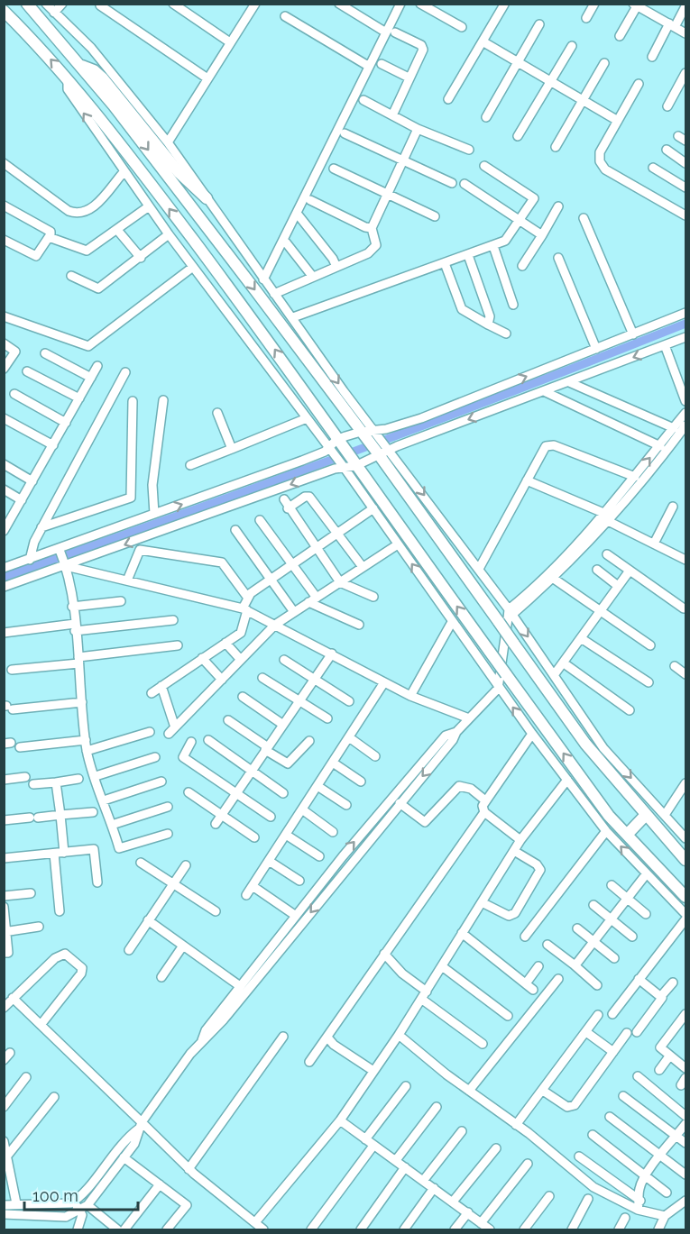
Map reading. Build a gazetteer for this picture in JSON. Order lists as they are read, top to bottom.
{
  "scale_bar": "100 m"
}
